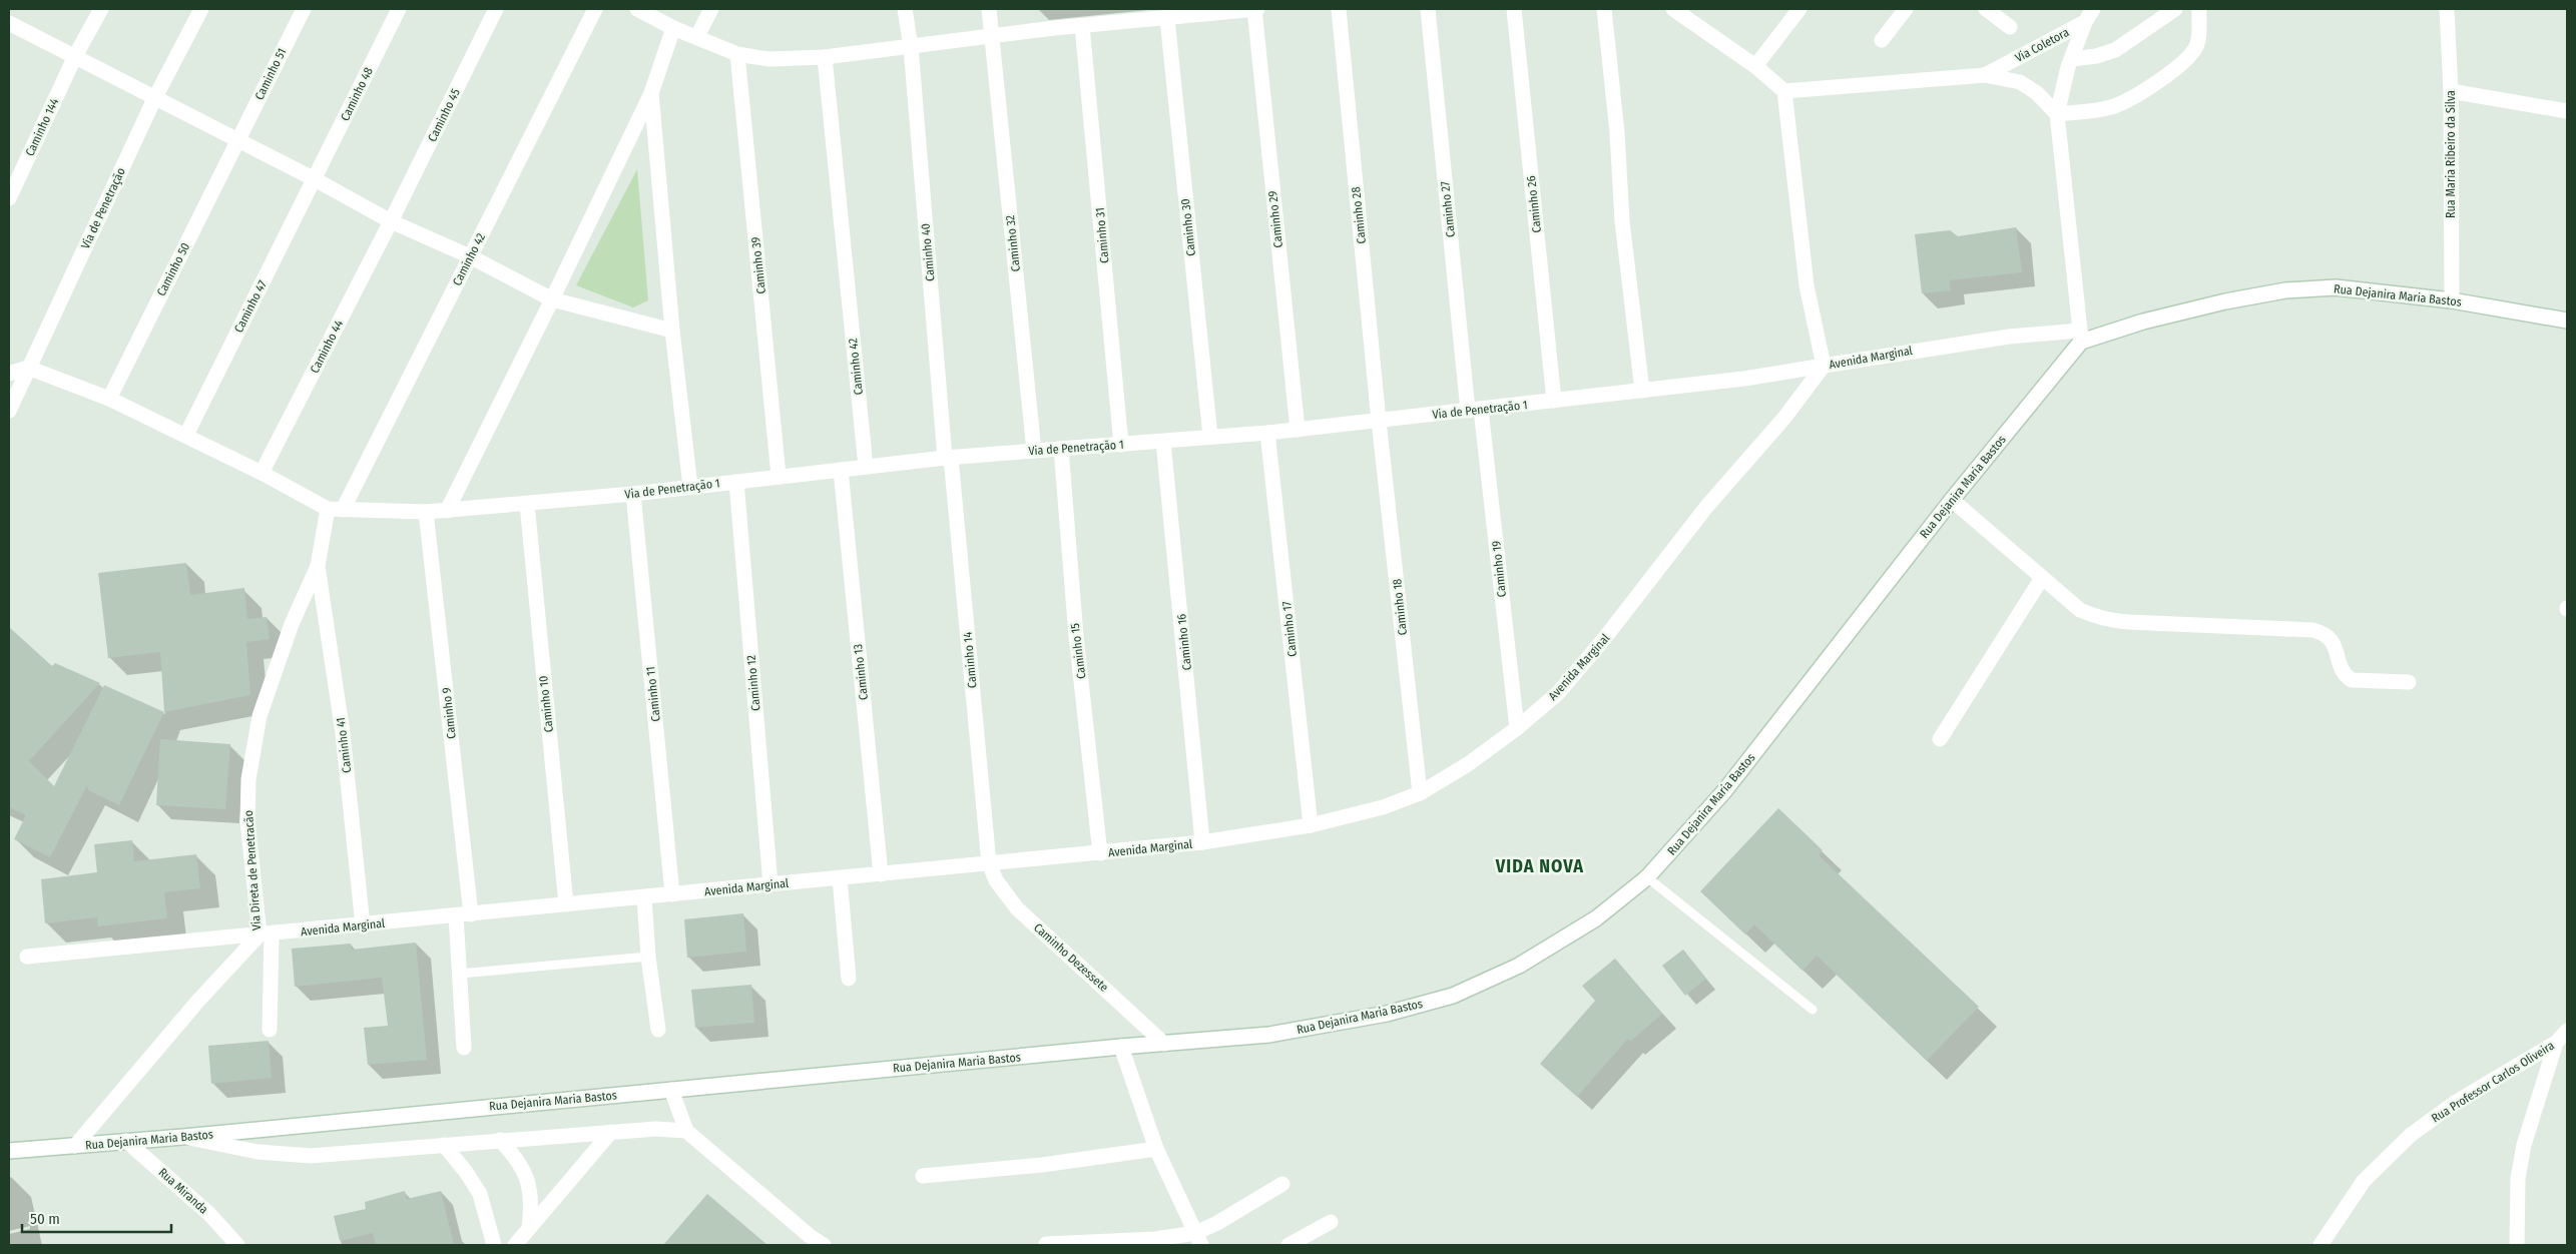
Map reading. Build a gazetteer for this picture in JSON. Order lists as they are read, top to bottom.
{
  "streets": {
    "street": [
      "Via Coletora",
      "Caminho 51",
      "Caminho 48",
      "Caminho 45",
      "Caminho 144",
      "Rua Maria Ribeiro da Silva",
      "Caminho 26",
      "Via de Penetração",
      "Caminho 27",
      "Caminho 28",
      "Caminho 29",
      "Caminho 30",
      "Caminho 31",
      "Caminho 32",
      "Caminho 40",
      "Caminho 42",
      "Caminho 39",
      "Caminho 50",
      "Rua Dejanira Maria Bastos",
      "Caminho 47",
      "Caminho 44",
      "Avenida Marginal",
      "Via de Penetração 1",
      "Caminho 19",
      "Caminho 18",
      "Caminho 17",
      "Caminho 16",
      "Caminho 15",
      "Caminho 14",
      "Caminho 13",
      "Caminho 12",
      "Caminho 11",
      "Caminho 10",
      "Caminho 9",
      "Caminho 41",
      "Via Direta de Penetracão",
      "Caminho Dezessete",
      "Rua Professor Carlos Oliveira",
      "Rua Miranda"
    ]
  },
  "crossings": [
    ["Caminho 51", "Caminho 50"],
    ["Caminho 48", "Caminho 47"],
    ["Caminho 45", "Caminho 44"],
    ["Rua Maria Ribeiro da Silva", "Rua Dejanira Maria Bastos"],
    ["Caminho 26", "Via de Penetração 1"],
    ["Caminho 27", "Via de Penetração 1"],
    ["Caminho 27", "Caminho 19"],
    ["Caminho 28", "Via de Penetração 1"],
    ["Caminho 28", "Caminho 18"],
    ["Caminho 29", "Via de Penetração 1"],
    ["Caminho 30", "Via de Penetração 1"],
    ["Caminho 31", "Via de Penetração 1"],
    ["Caminho 32", "Via de Penetração 1"],
    ["Caminho 40", "Via de Penetração 1"],
    ["Caminho 40", "Caminho 14"],
    ["Caminho 42", "Via de Penetração 1"],
    ["Caminho 39", "Via de Penetração 1"],
    ["Rua Dejanira Maria Bastos", "Avenida Marginal"],
    ["Rua Dejanira Maria Bastos", "Via Direta de Penetracão"],
    ["Rua Dejanira Maria Bastos", "Caminho Dezessete"],
    ["Rua Dejanira Maria Bastos", "Rua Miranda"],
    ["Avenida Marginal", "Via de Penetração 1"],
    ["Avenida Marginal", "Caminho 19"],
    ["Avenida Marginal", "Caminho 18"],
    ["Avenida Marginal", "Caminho 17"],
    ["Avenida Marginal", "Caminho 16"],
    ["Avenida Marginal", "Caminho 15"],
    ["Avenida Marginal", "Caminho 14"],
    ["Avenida Marginal", "Caminho 13"],
    ["Avenida Marginal", "Caminho 12"],
    ["Avenida Marginal", "Caminho 11"],
    ["Avenida Marginal", "Caminho 10"],
    ["Avenida Marginal", "Caminho 9"],
    ["Avenida Marginal", "Caminho 41"],
    ["Avenida Marginal", "Via Direta de Penetracão"],
    ["Avenida Marginal", "Caminho Dezessete"],
    ["Via de Penetração 1", "Caminho 19"],
    ["Via de Penetração 1", "Caminho 18"],
    ["Via de Penetração 1", "Caminho 17"],
    ["Via de Penetração 1", "Caminho 16"],
    ["Via de Penetração 1", "Caminho 15"],
    ["Via de Penetração 1", "Caminho 14"],
    ["Via de Penetração 1", "Caminho 13"],
    ["Via de Penetração 1", "Caminho 12"],
    ["Via de Penetração 1", "Caminho 11"],
    ["Via de Penetração 1", "Caminho 10"],
    ["Via de Penetração 1", "Caminho 9"],
    ["Via de Penetração 1", "Via Direta de Penetracão"],
    ["Caminho 14", "Caminho Dezessete"],
    ["Caminho 41", "Via Direta de Penetracão"]
  ],
  "districts": ["VIDA NOVA"],
  "scale_bar": "50 m"
}
